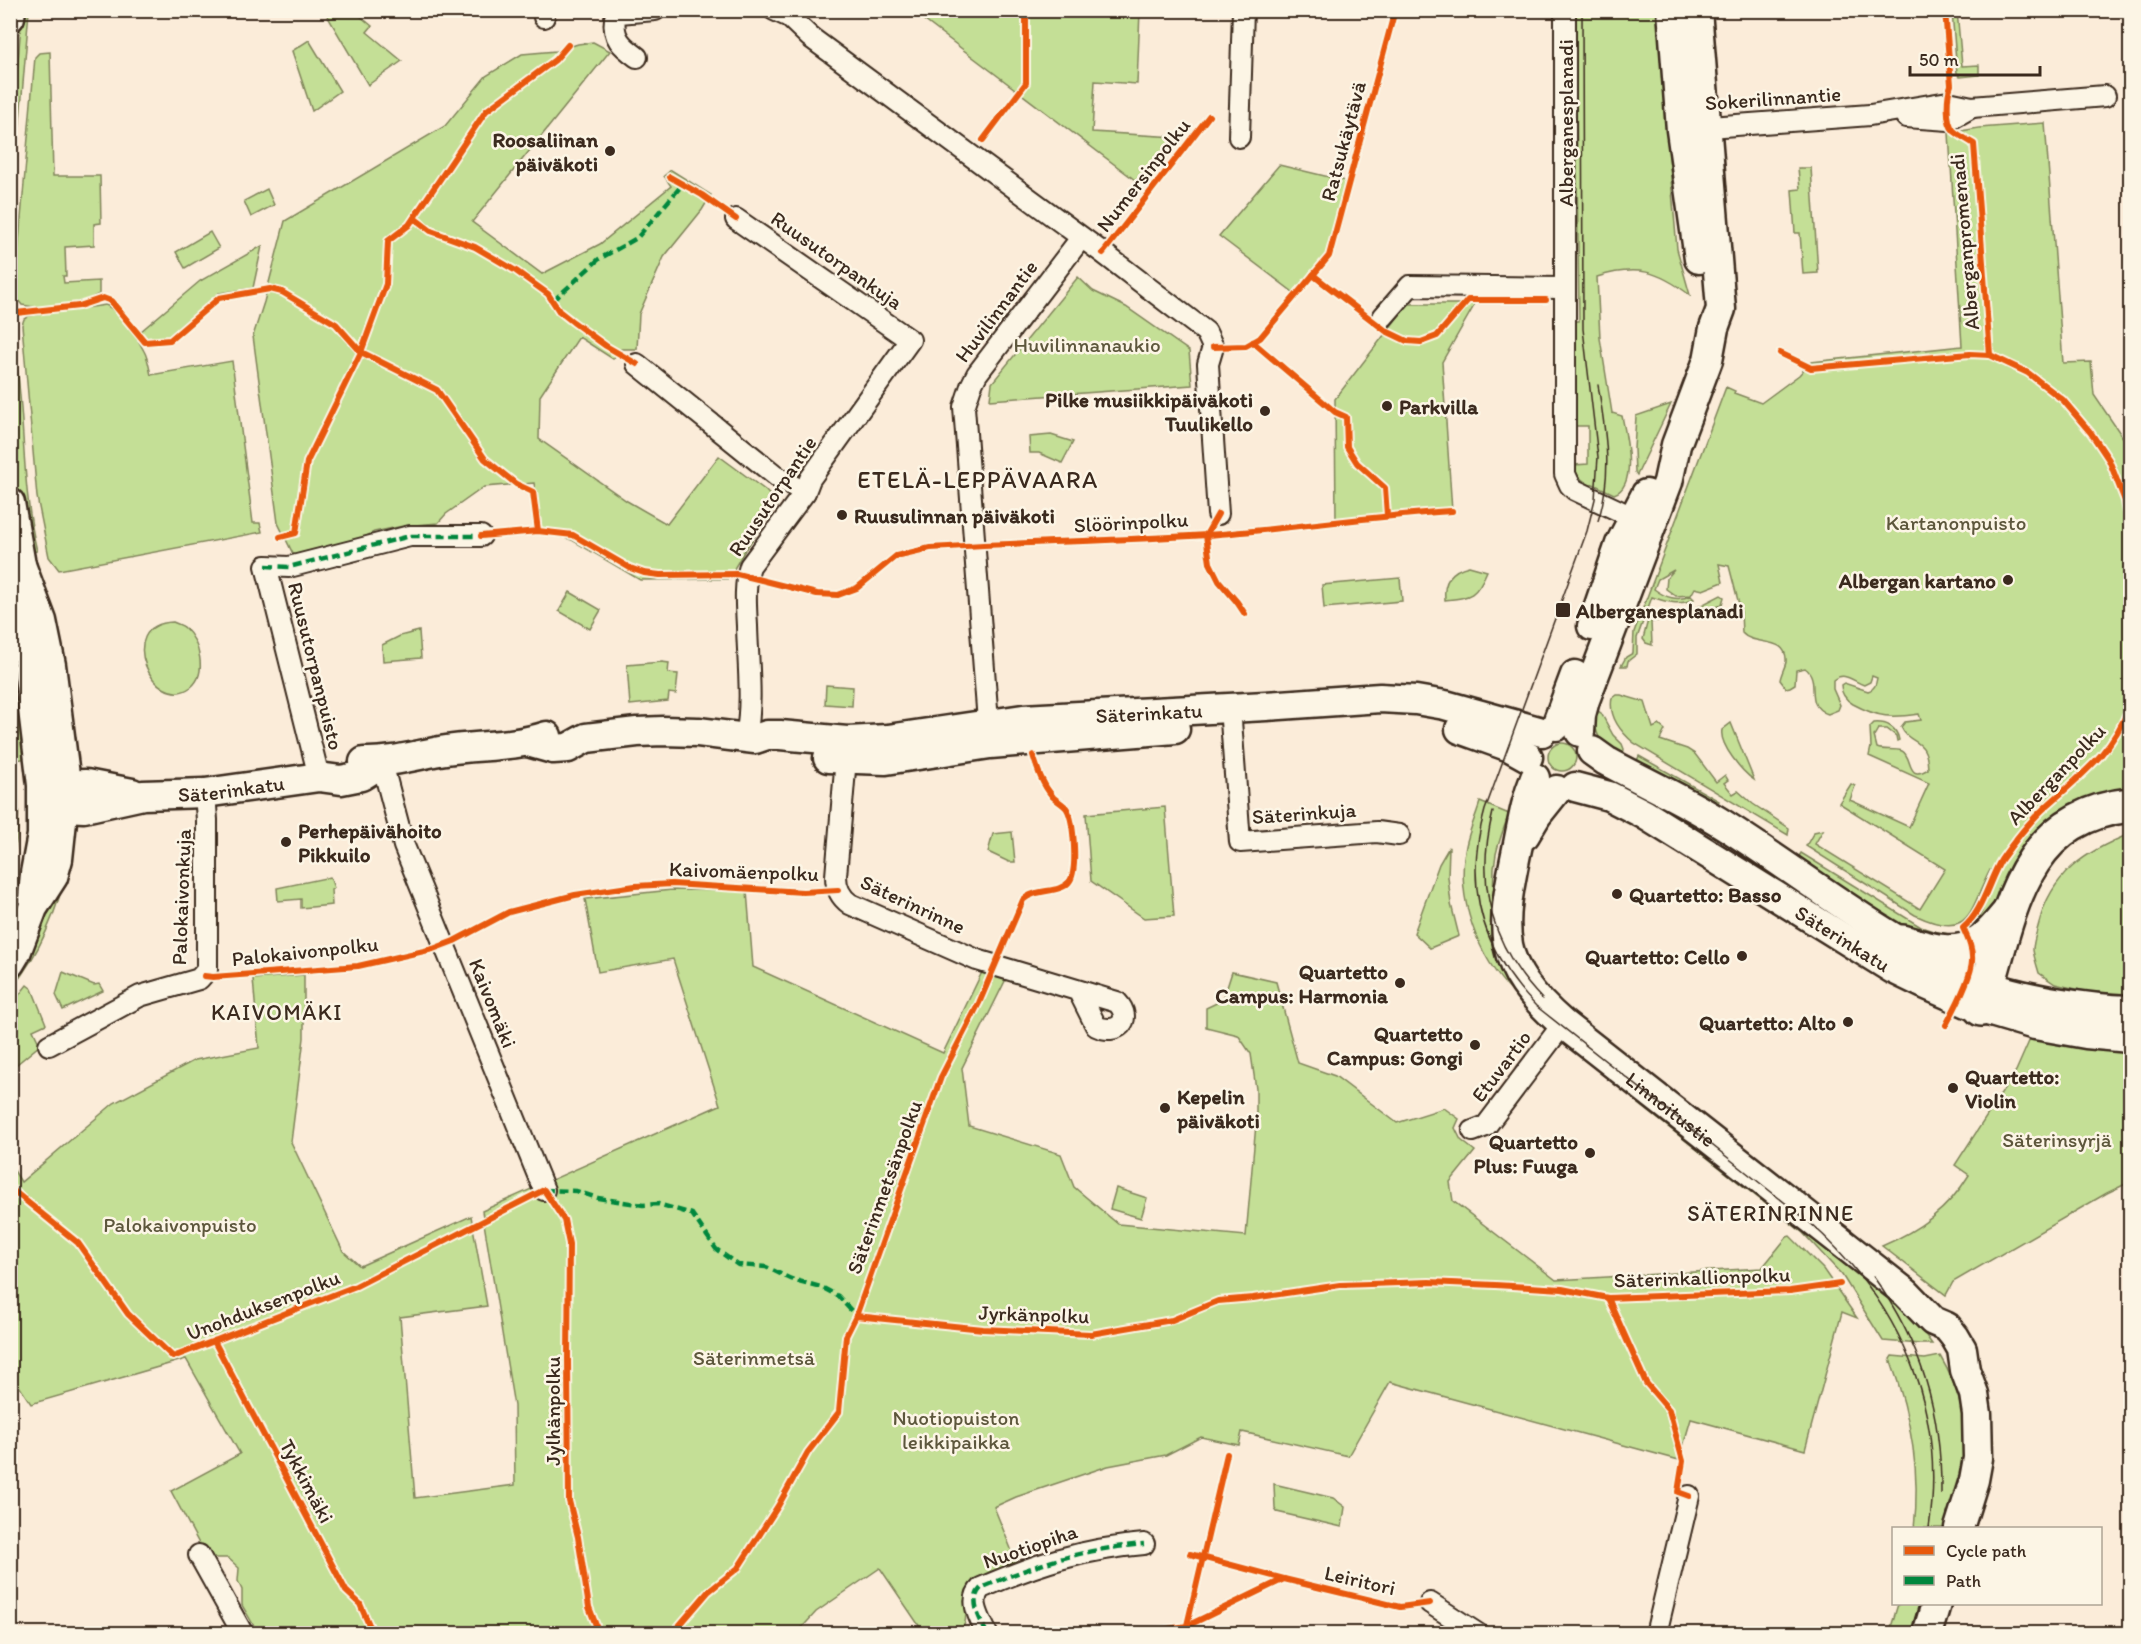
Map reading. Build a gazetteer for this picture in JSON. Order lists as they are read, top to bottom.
{
  "streets": {
    "main road": ["Säterinkatu", "Linnoitustie"],
    "street": [
      "Sokerilinnantie",
      "Alberganesplanadi",
      "Ruusutorpankuja",
      "Huvilinnantie",
      "Ruusutorpantie",
      "Ruusutorpanpuisto",
      "Säterinkuja",
      "Palokaivonkuja",
      "Säterinrinne",
      "Kaivomäki",
      "Etuvartio",
      "Nuotiopiha"
    ],
    "cycle path": [
      "Ratsukäytävä",
      "Numersinpolku",
      "Alberganpromenadi",
      "Slöörinpolku",
      "Alberganpolku",
      "Kaivomäenpolku",
      "Säterinmetsänpolku",
      "Säterinkallionpolku",
      "Unohduksenpolku",
      "Leiritori"
    ]
  },
  "crossings": [
    ["Ruusutorpankuja", "Ruusutorpantie"],
    ["Huvilinnantie", "Säterinkatu"],
    ["Ruusutorpantie", "Säterinkatu"],
    ["Ruusutorpanpuisto", "Säterinkatu"],
    ["Säterinkatu", "Säterinkuja"],
    ["Säterinkatu", "Palokaivonkuja"],
    ["Säterinkatu", "Säterinrinne"],
    ["Säterinkatu", "Kaivomäki"],
    ["Säterinkatu", "Linnoitustie"],
    ["Etuvartio", "Linnoitustie"]
  ],
  "districts": ["ETELÄ-LEPPÄVAARA", "KAIVOMÄKI", "SÄTERINRINNE"],
  "parks": [
    "Huvilinnanaukio",
    "Kartanonpuisto",
    "Säterinsyrjä",
    "Palokaivonpuisto",
    "Säterinmetsä",
    "Nuotiopuiston leikkipaikka"
  ],
  "places": {
    "other": [
      "Roosaliinan päiväkoti",
      "Parkvilla",
      "Pilke musiikkipäiväkoti Tuulikello",
      "Ruusulinnan päiväkoti",
      "Albergan kartano",
      "Perhepäivähoito Pikkuilo",
      "Quartetto: Basso",
      "Quartetto: Cello",
      "Quartetto Campus: Harmonia",
      "Quartetto: Alto",
      "Quartetto Campus: Gongi",
      "Quartetto: Violin",
      "Kepelin päiväkoti",
      "Quartetto Plus: Fuuga"
    ],
    "transit": ["Alberganesplanadi"]
  },
  "legend": ["Cycle path", "Path"],
  "scale_bar": "50 m"
}
